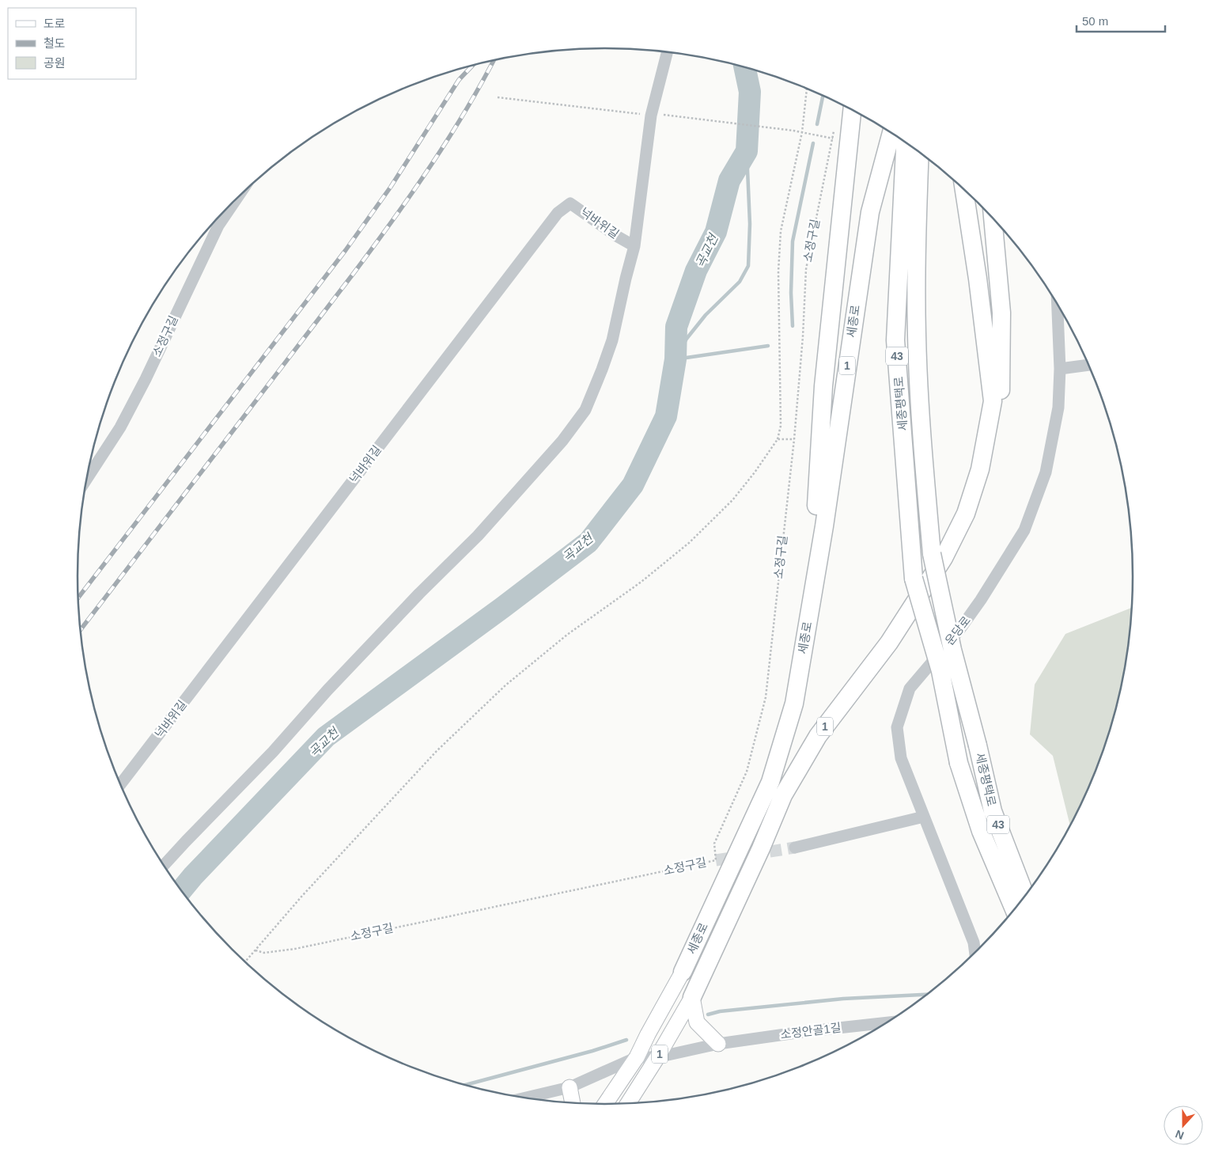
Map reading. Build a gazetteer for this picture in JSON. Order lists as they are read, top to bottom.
{
  "streets": {
    "highway": [
      "세종로",
      "43",
      "1",
      "세종평택로"
    ],
    "street": [
      "넉바위길",
      "소정구길",
      "운당로",
      "소정안골1길"
    ]
  },
  "crossings": [
    ["세종로", "소정안골1길"]
  ],
  "water": ["곡교천"],
  "legend": ["도로", "철도", "공원"],
  "scale_bar": "50 m",
  "north": "bottom"
}
